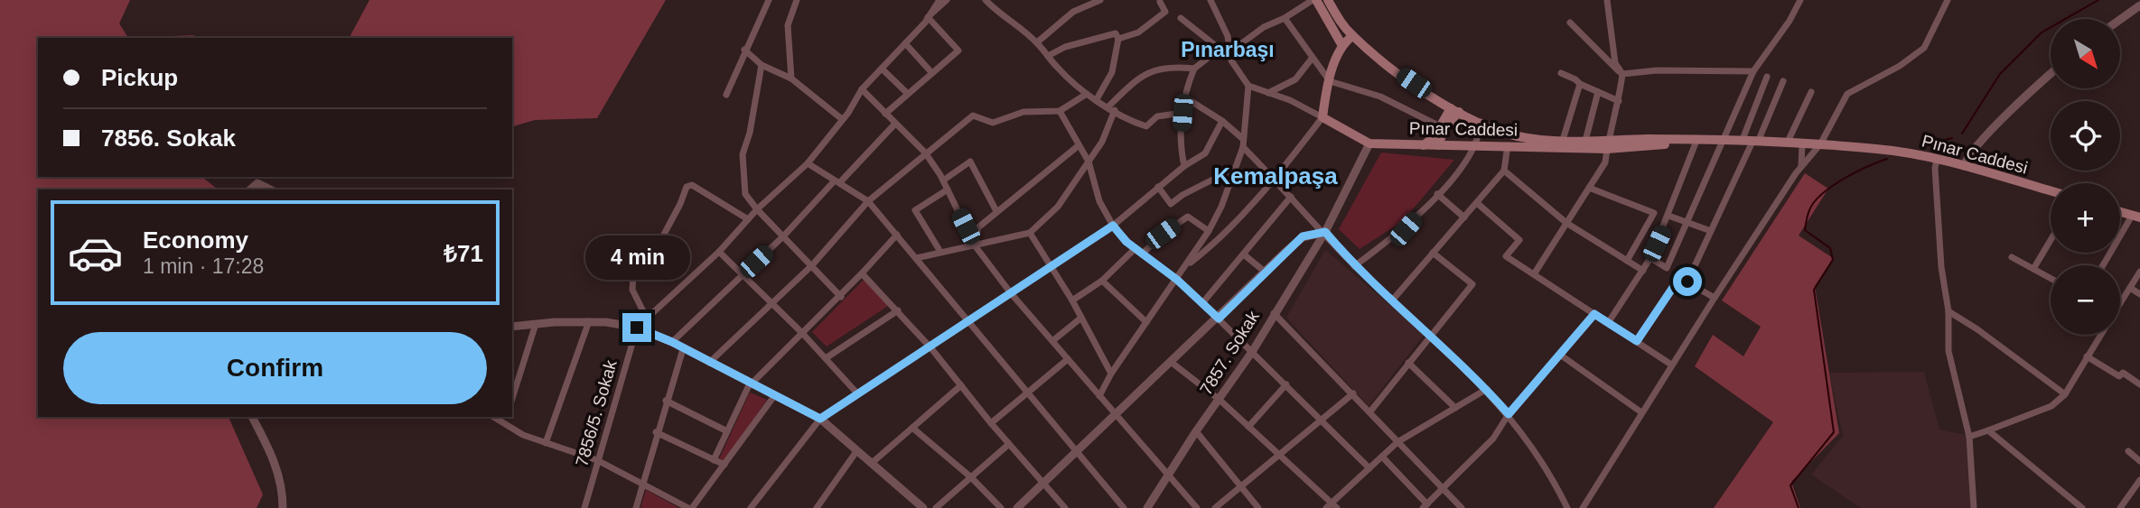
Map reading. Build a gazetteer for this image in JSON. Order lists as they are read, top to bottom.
{
  "streets": {
    "main road": ["Pınar Caddesi"],
    "street": ["7857. Sokak", "7856/5. Sokak"]
  },
  "crossings": [
    ["Pınar Caddesi", "7857. Sokak"]
  ],
  "districts": ["Pınarbaşı", "Kemalpaşa"],
  "north": "bottom right",
  "page": {
    "map_buttons": ["+", "−"],
    "banner": ["Pickup", "7856. Sokak"],
    "list": [
      {
        "name": "Economy",
        "note": "1 min · 17:28",
        "value": "₺71"
      }
    ],
    "bubble": "4 min",
    "buttons": "Confirm"
  }
}
